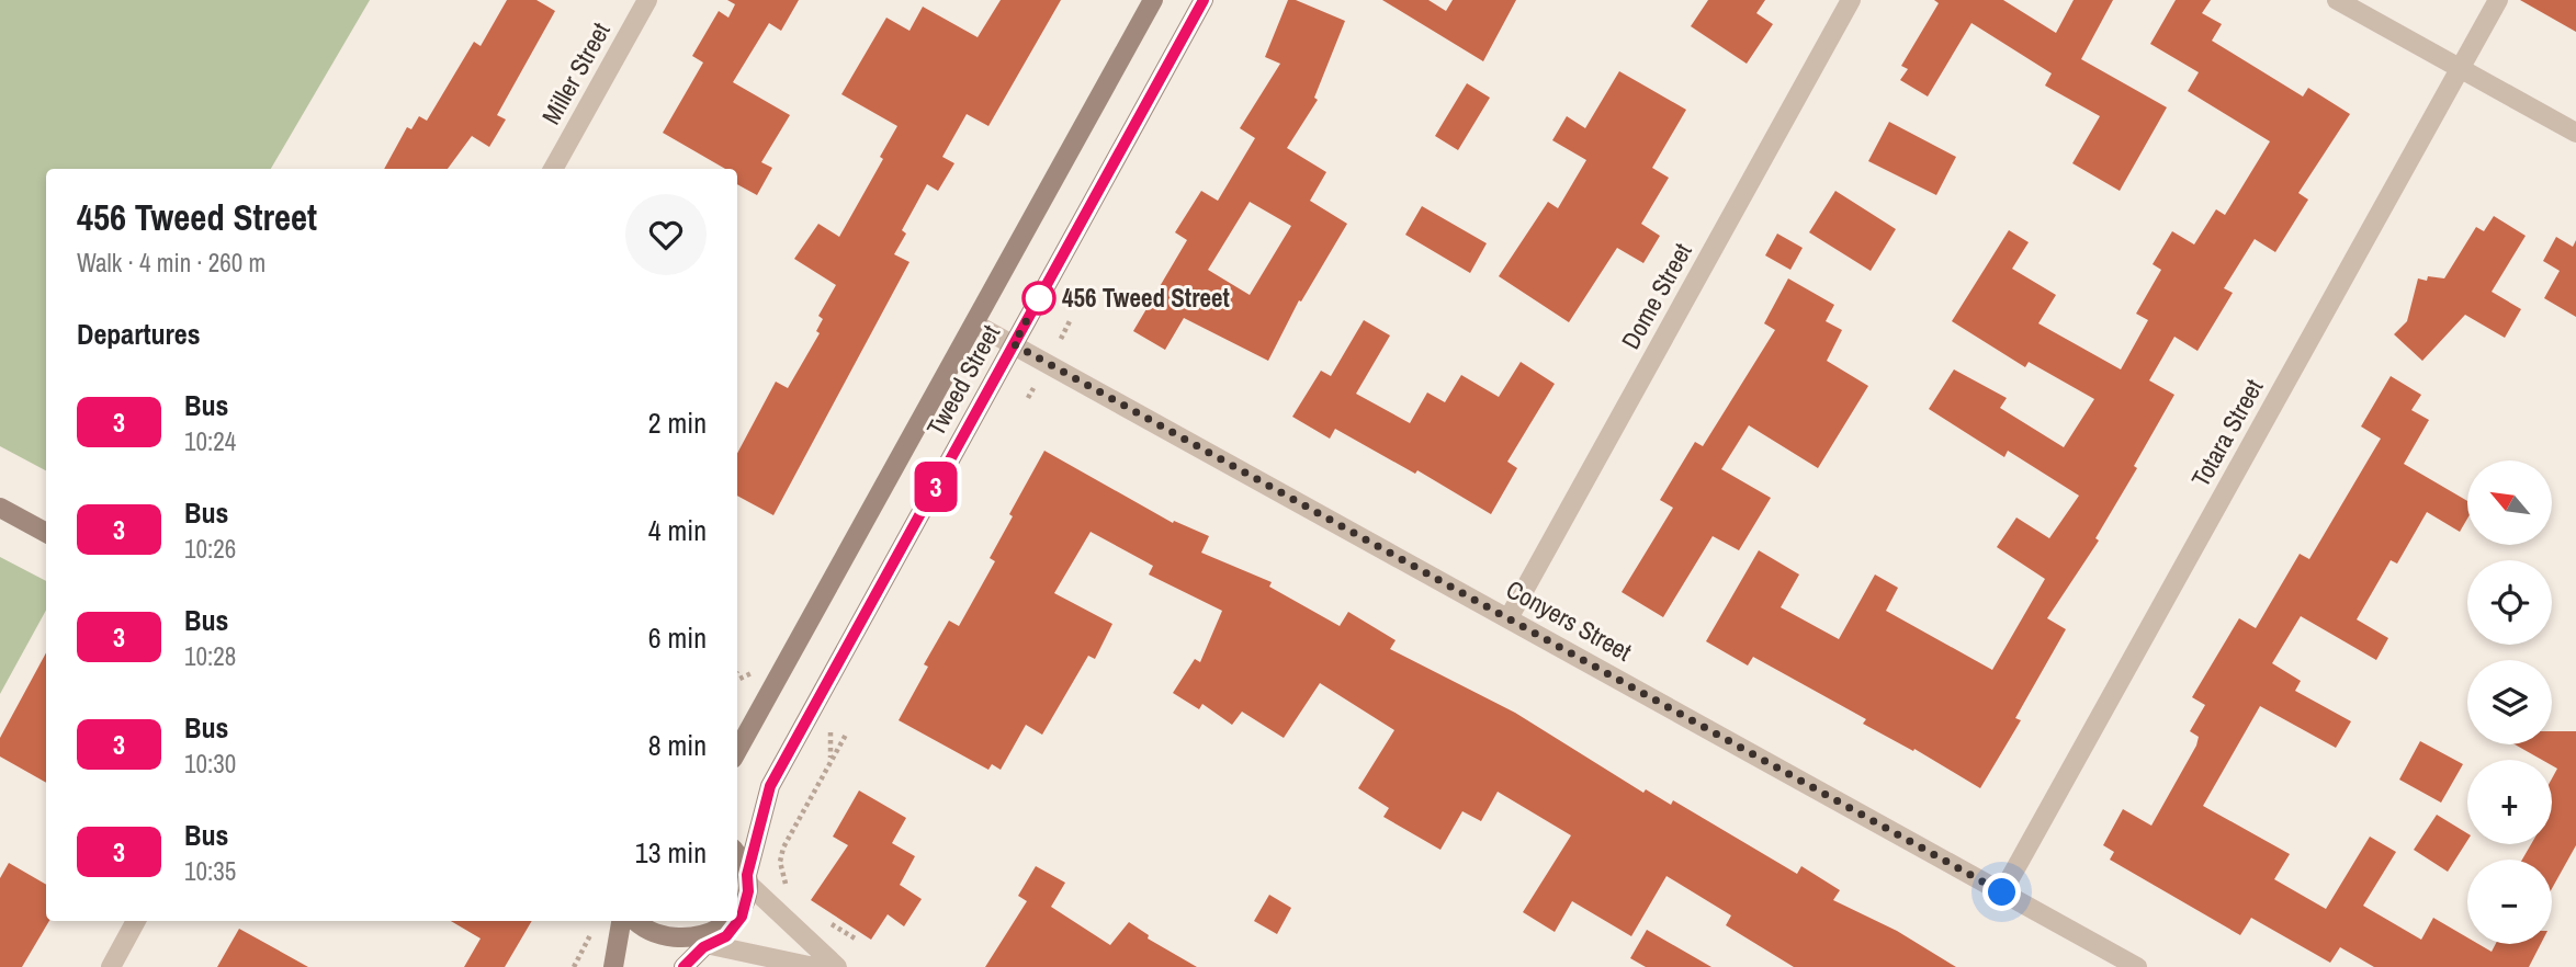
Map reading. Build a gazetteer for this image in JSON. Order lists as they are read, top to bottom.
{
  "streets": {
    "main road": ["Tweed Street"],
    "street": [
      "Miller Street",
      "Dome Street",
      "Totara Street",
      "Conyers Street"
    ]
  },
  "crossings": [
    ["Dome Street", "Conyers Street"],
    ["Tweed Street", "Conyers Street"],
    ["Totara Street", "Conyers Street"]
  ],
  "places": ["456 Tweed Street"],
  "lines": ["bus line 3"],
  "north": "top left",
  "page": {
    "on_map": "3",
    "heading": [
      ["456 Tweed Street", "Walk · 4 min · 260 m"],
      "Departures"
    ],
    "list": [
      {
        "mark": "3",
        "name": "Bus",
        "note": "10:24",
        "value": "2 min"
      },
      {
        "mark": "3",
        "name": "Bus",
        "note": "10:26",
        "value": "4 min"
      },
      {
        "mark": "3",
        "name": "Bus",
        "note": "10:28",
        "value": "6 min"
      },
      {
        "mark": "3",
        "name": "Bus",
        "note": "10:30",
        "value": "8 min"
      },
      {
        "mark": "3",
        "name": "Bus",
        "note": "10:35",
        "value": "13 min"
      }
    ],
    "map_buttons": ["+", "−"]
  }
}
